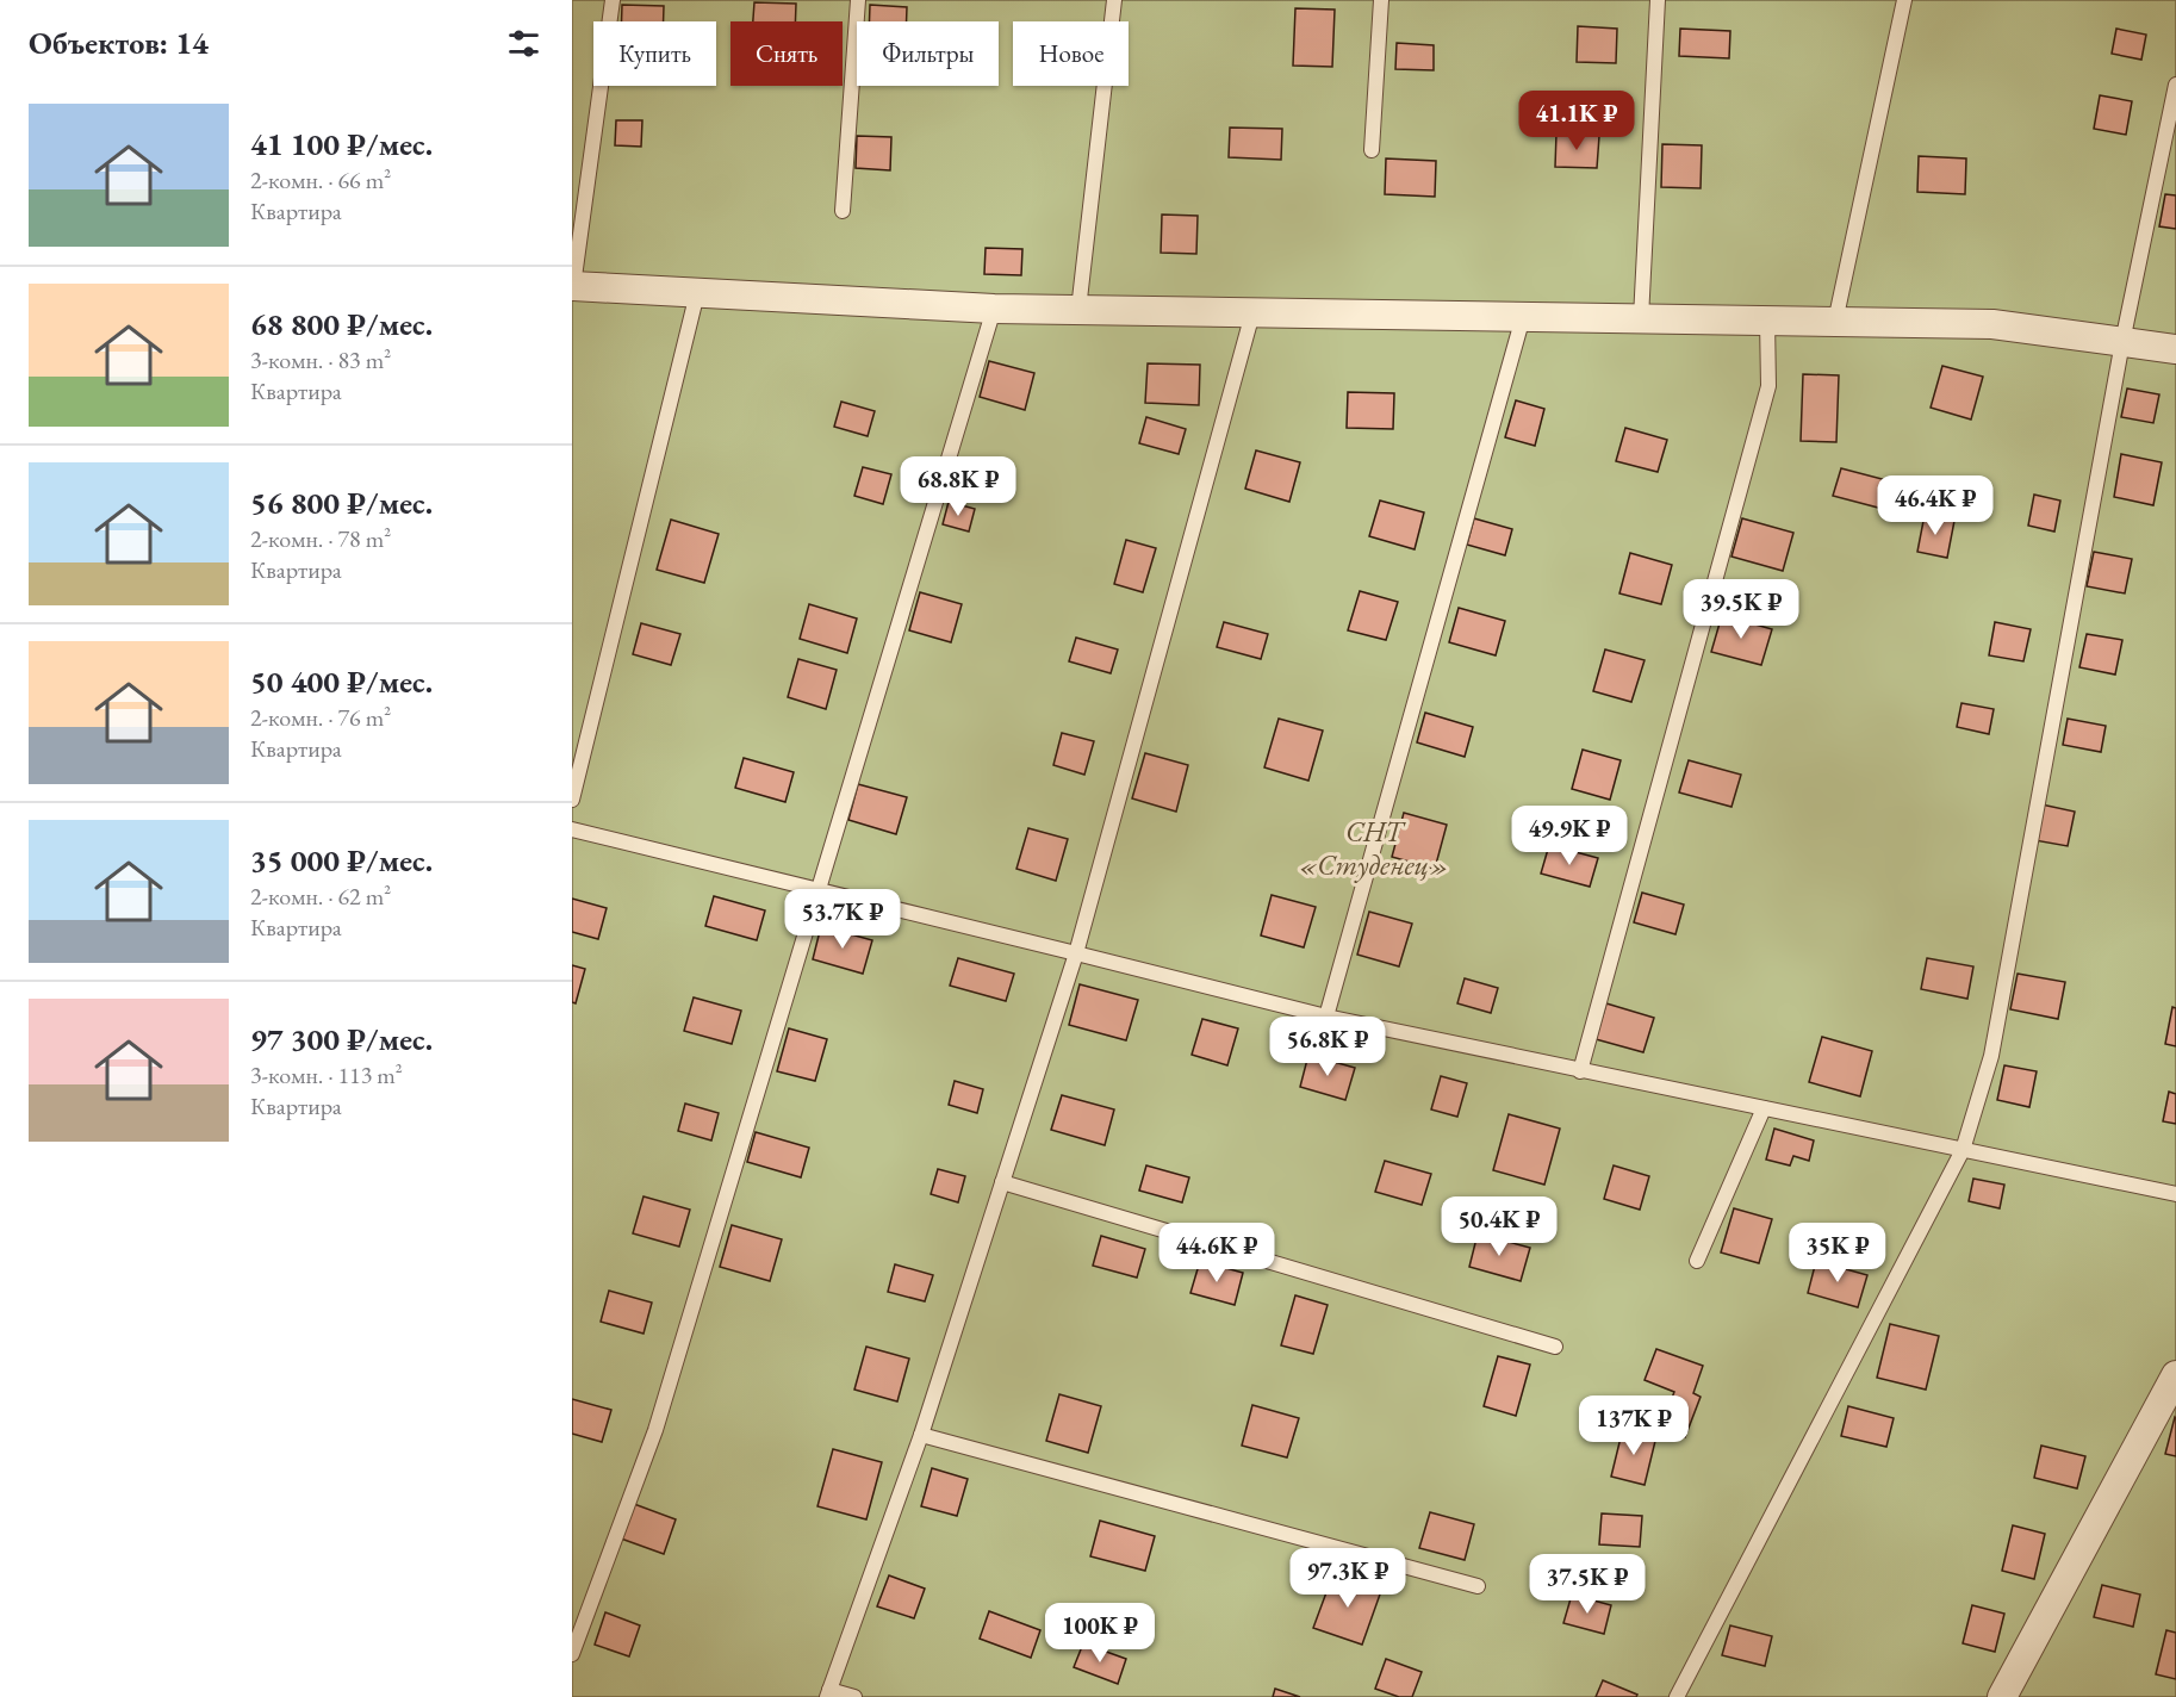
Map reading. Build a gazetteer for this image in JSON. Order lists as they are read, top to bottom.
{
  "parks": ["СНТ «Студенец»"],
  "page": {
    "heading": "Объектов: 14",
    "chip": [
      "Купить",
      "Снять",
      "Фильтры",
      "Новое"
    ],
    "list": [
      {
        "name": "41 100 ₽/мес.",
        "note": "2-комн. · 66 m² · Квартира"
      },
      {
        "name": "68 800 ₽/мес.",
        "note": "3-комн. · 83 m² · Квартира"
      },
      {
        "name": "56 800 ₽/мес.",
        "note": "2-комн. · 78 m² · Квартира"
      },
      {
        "name": "50 400 ₽/мес.",
        "note": "2-комн. · 76 m² · Квартира"
      },
      {
        "name": "35 000 ₽/мес.",
        "note": "2-комн. · 62 m² · Квартира"
      },
      {
        "name": "97 300 ₽/мес.",
        "note": "3-комн. · 113 m² · Квартира"
      }
    ],
    "price": [
      "41.1K ₽",
      "68.8K ₽",
      "46.4K ₽",
      "39.5K ₽",
      "49.9K ₽",
      "53.7K ₽",
      "56.8K ₽",
      "50.4K ₽",
      "44.6K ₽",
      "35K ₽",
      "137K ₽",
      "97.3K ₽",
      "37.5K ₽",
      "100K ₽"
    ]
  }
}
